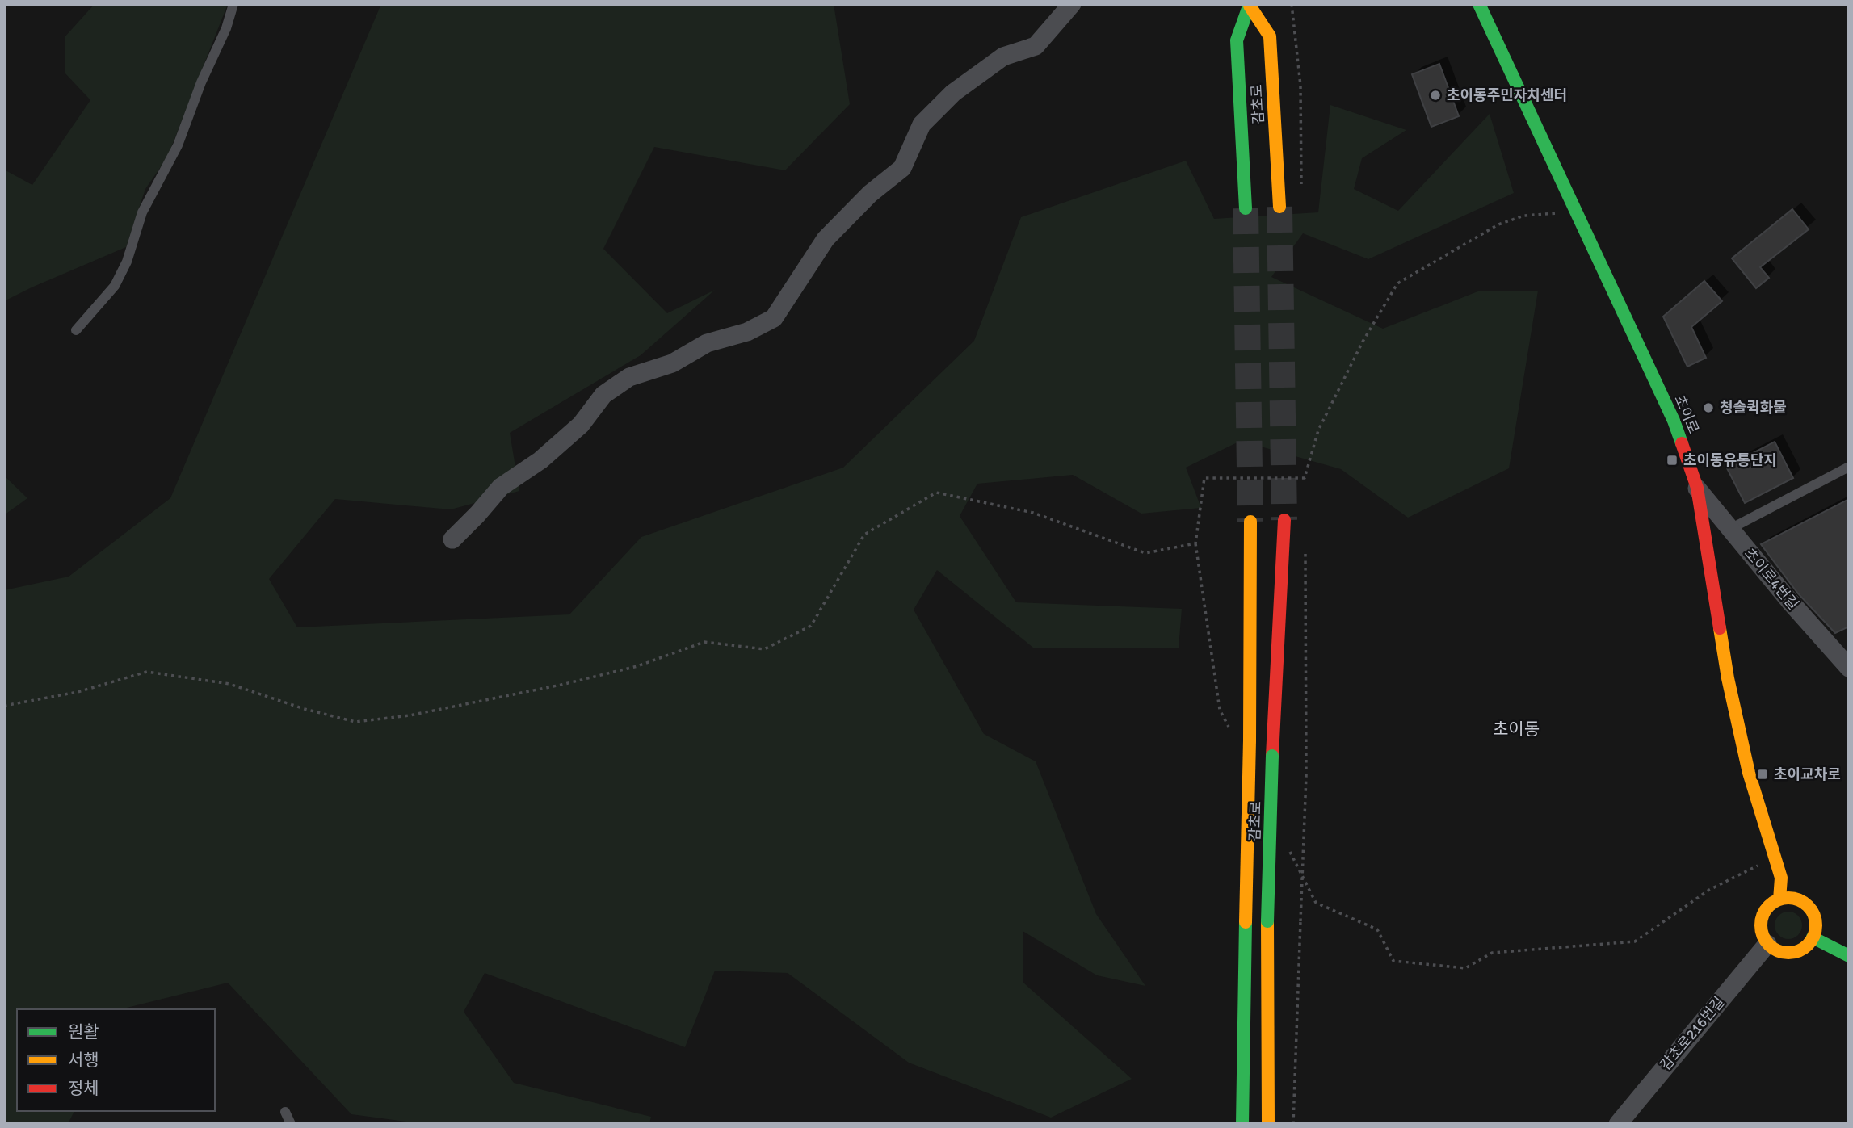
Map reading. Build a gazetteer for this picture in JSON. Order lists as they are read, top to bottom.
{
  "streets": {
    "main road": ["감초로", "초이로"],
    "street": ["초이로4번길", "감초로216번길"]
  },
  "crossings": [
    ["초이로", "초이로4번길"],
    ["초이로", "감초로216번길"]
  ],
  "districts": ["초이동"],
  "places": {
    "other": ["초이동주민자치센터", "청솔퀵화물"],
    "transit": ["초이동유통단지", "초이교차로"]
  },
  "legend": ["원활", "서행", "정체"]
}
